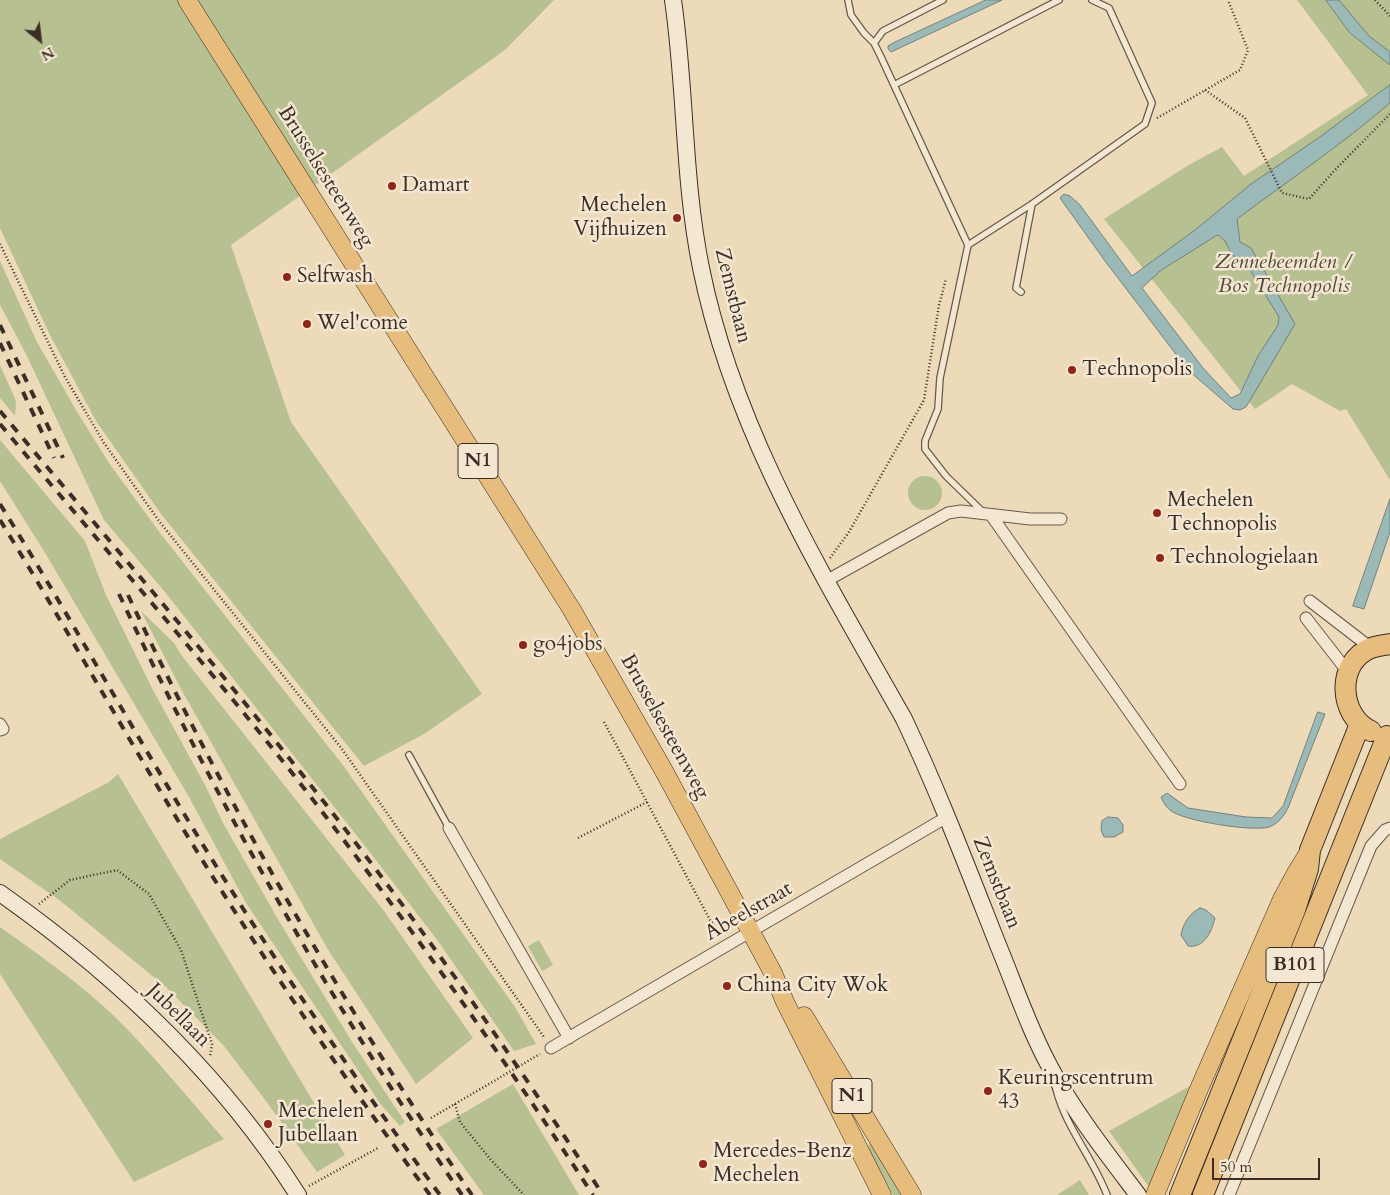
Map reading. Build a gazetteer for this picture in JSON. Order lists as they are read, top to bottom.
{
  "streets": {
    "highway": ["B101"],
    "main road": ["Brusselsesteenweg", "N1"],
    "street": ["Zemstbaan", "Abeelstraat", "Jubellaan"]
  },
  "crossings": [
    ["Brusselsesteenweg", "Abeelstraat"],
    ["Zemstbaan", "Abeelstraat"]
  ],
  "parks": ["Zennebeemden / Bos Technopolis"],
  "places": [
    "Damart",
    "Mechelen Vijfhuizen",
    "Selfwash",
    "Wel'come",
    "Technopolis",
    "Mechelen Technopolis",
    "Technologielaan",
    "go4jobs",
    "China City Wok",
    "Keuringscentrum 43",
    "Mechelen Jubellaan",
    "Mercedes-Benz Mechelen"
  ],
  "scale_bar": "50 m",
  "north": "bottom right"
}
